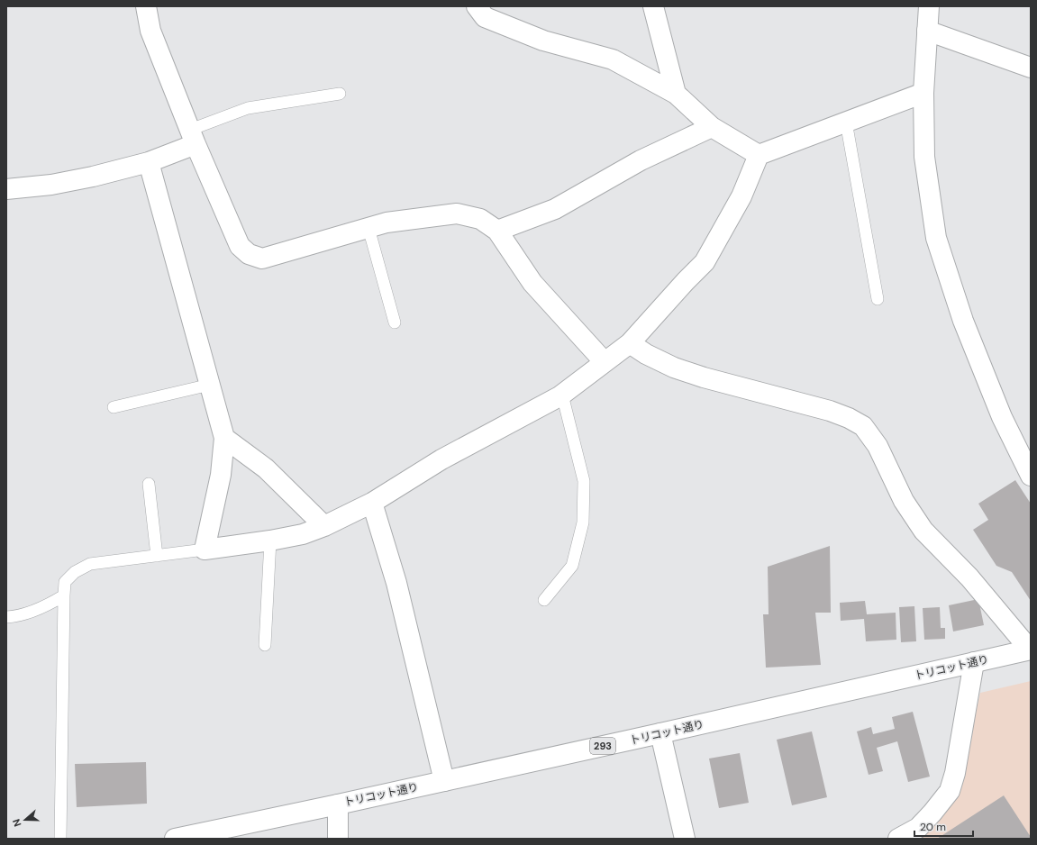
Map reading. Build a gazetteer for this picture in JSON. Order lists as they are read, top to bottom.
{
  "streets": {
    "main road": ["トリコット通り", "293"]
  },
  "scale_bar": "20 m",
  "north": "left"
}
